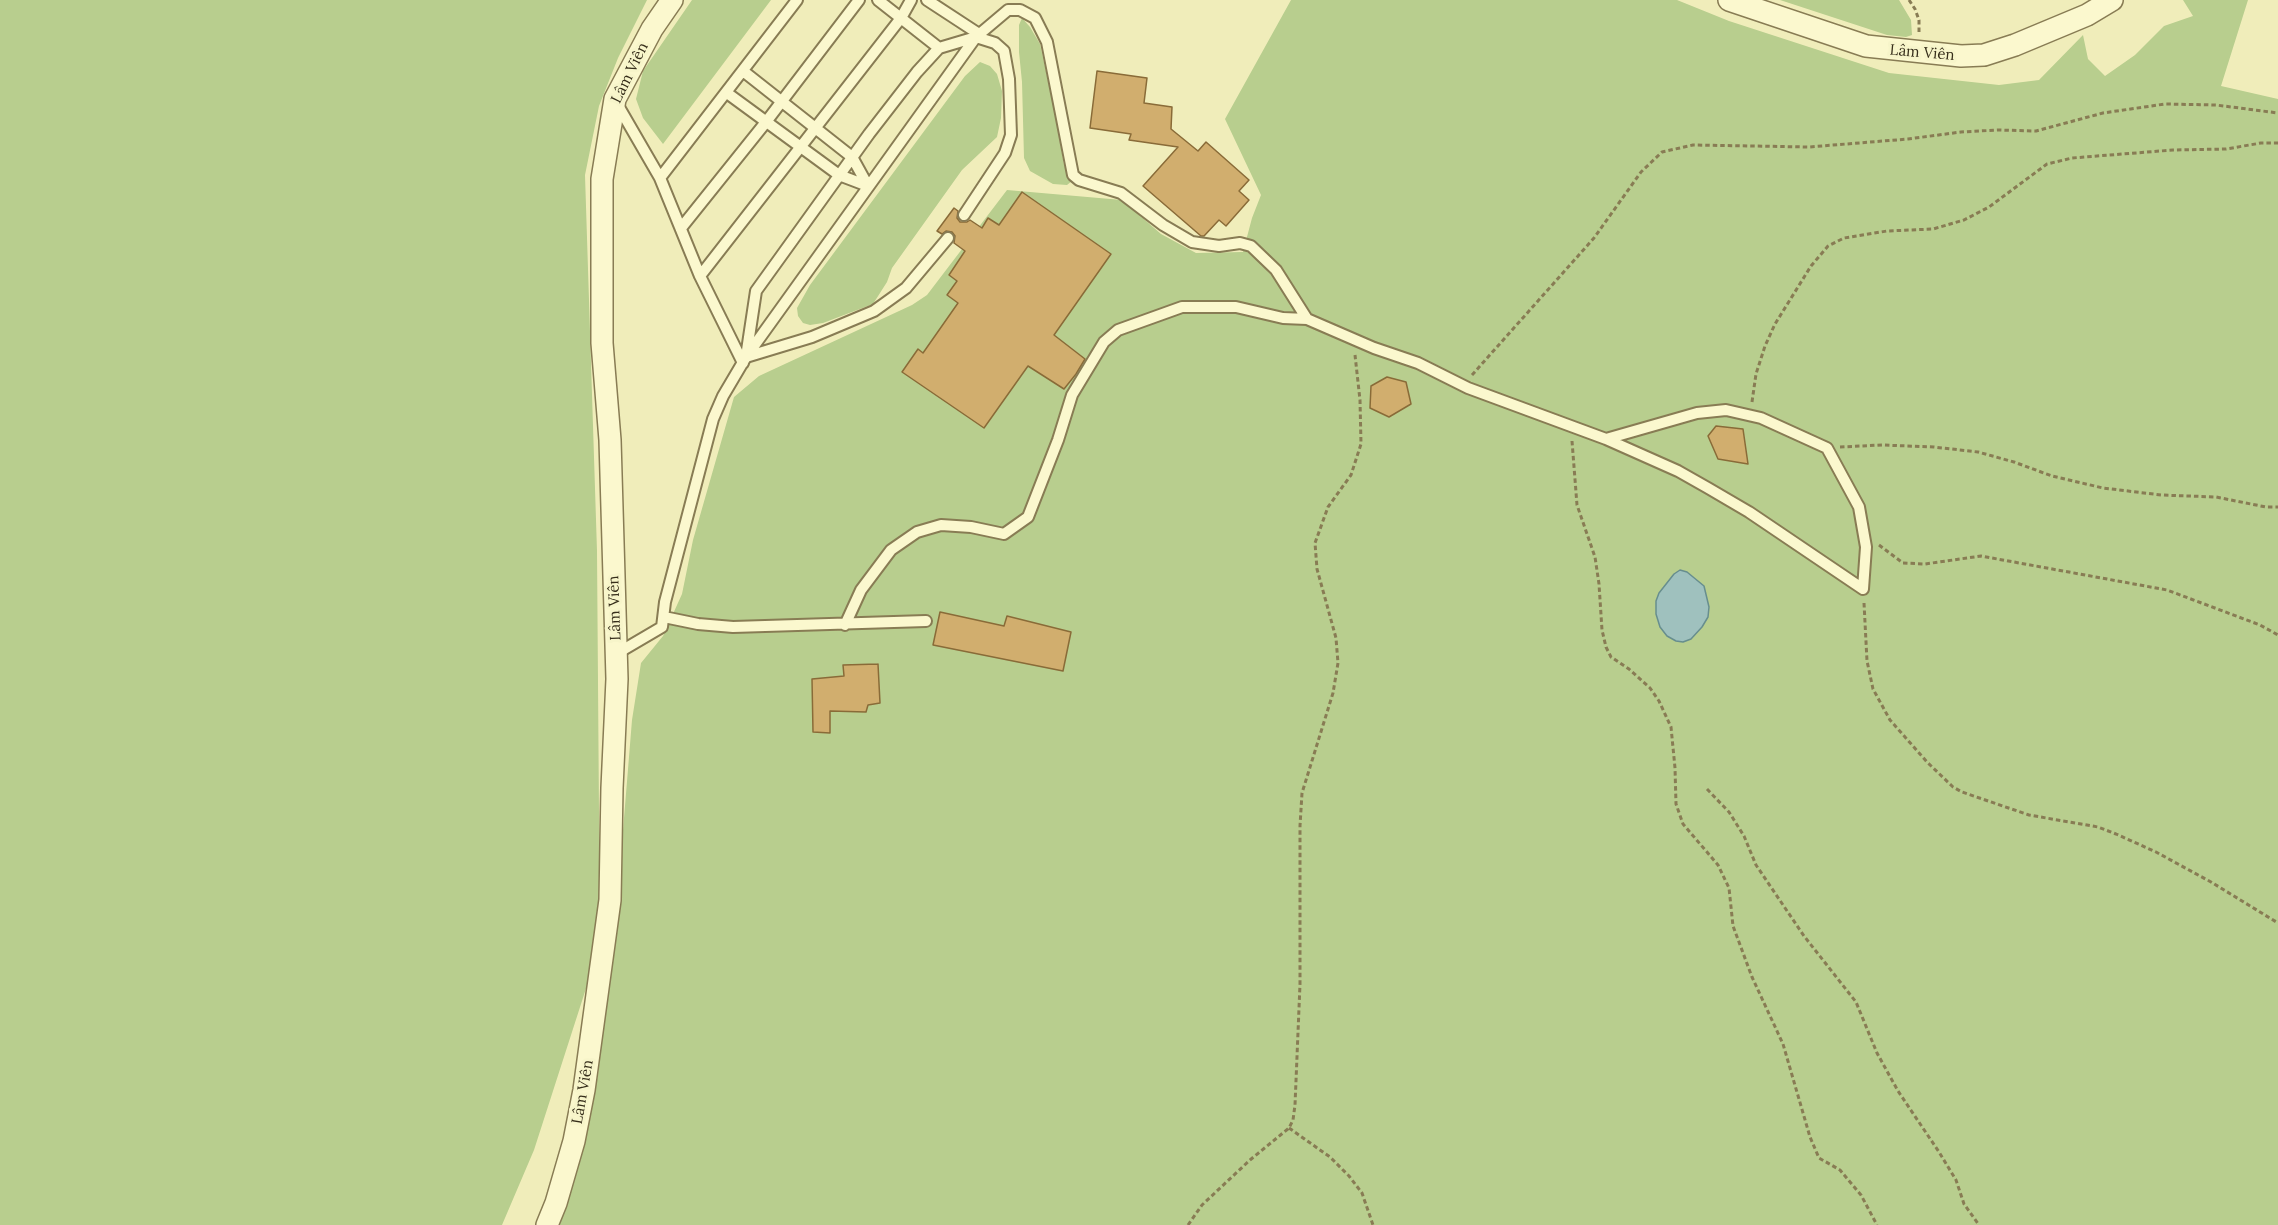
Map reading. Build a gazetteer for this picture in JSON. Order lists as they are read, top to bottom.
{
  "streets": {
    "street": ["Lâm Viên"]
  }
}
